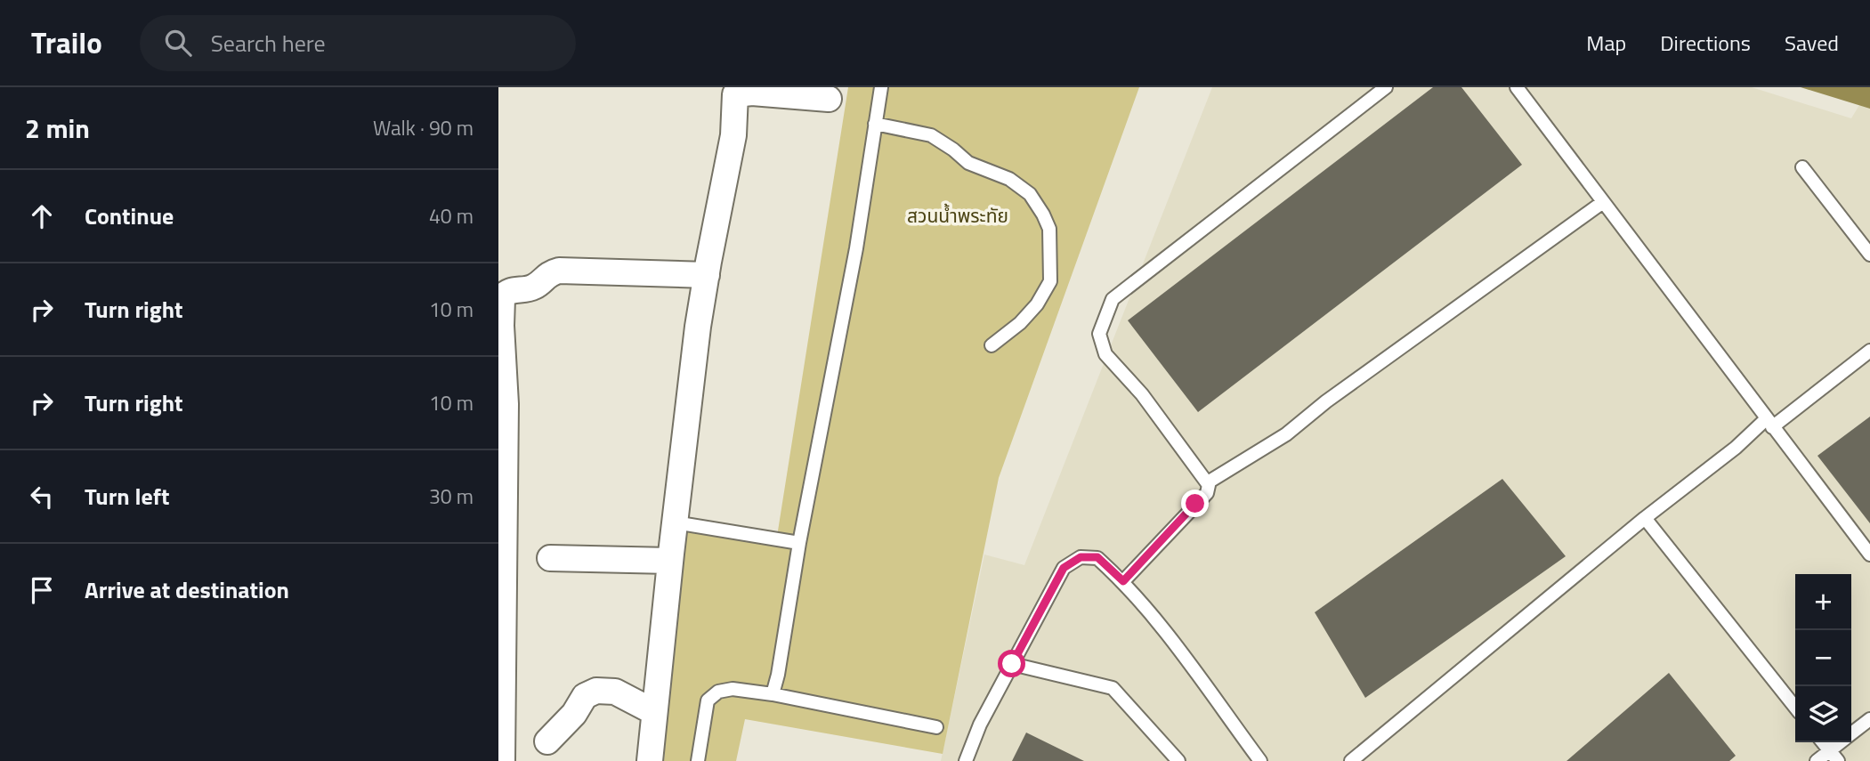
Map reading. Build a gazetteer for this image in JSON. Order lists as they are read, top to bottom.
{
  "parks": ["สวนน้ำพระทัย"],
  "page": {
    "header": "Trailo",
    "search": "Search here",
    "nav": ["Map", "Directions", "Saved"],
    "heading": ["2 min", "Walk · 90 m"],
    "list": [
      ["Continue", "40 m"],
      ["Turn right", "10 m"],
      ["Turn right", "10 m"],
      ["Turn left", "30 m"],
      "Arrive at destination"
    ],
    "map_buttons": ["+", "−"]
  }
}
